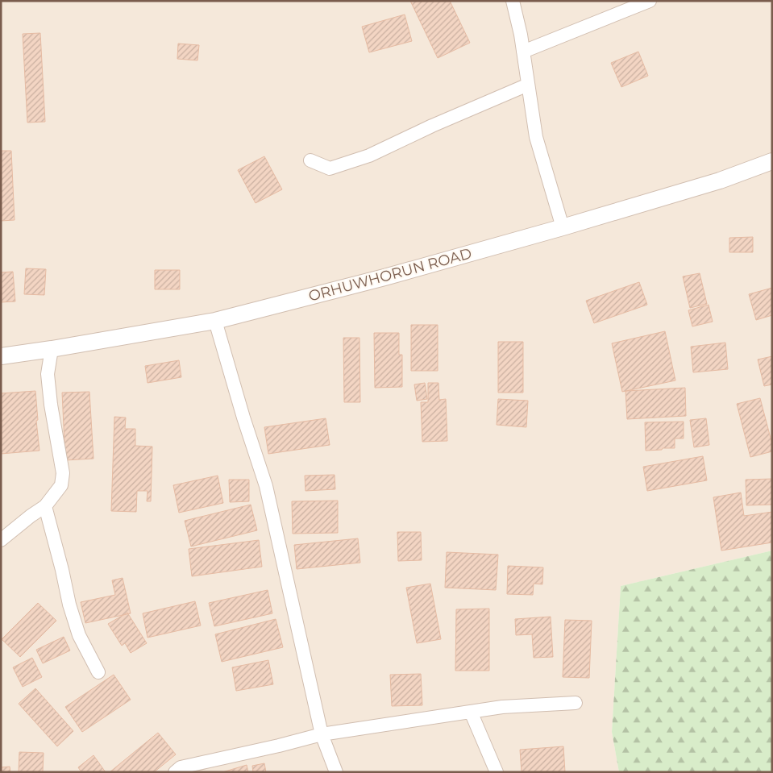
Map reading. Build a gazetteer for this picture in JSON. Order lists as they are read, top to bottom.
{
  "streets": {
    "street": ["ORHUWHORUN ROAD"]
  }
}
